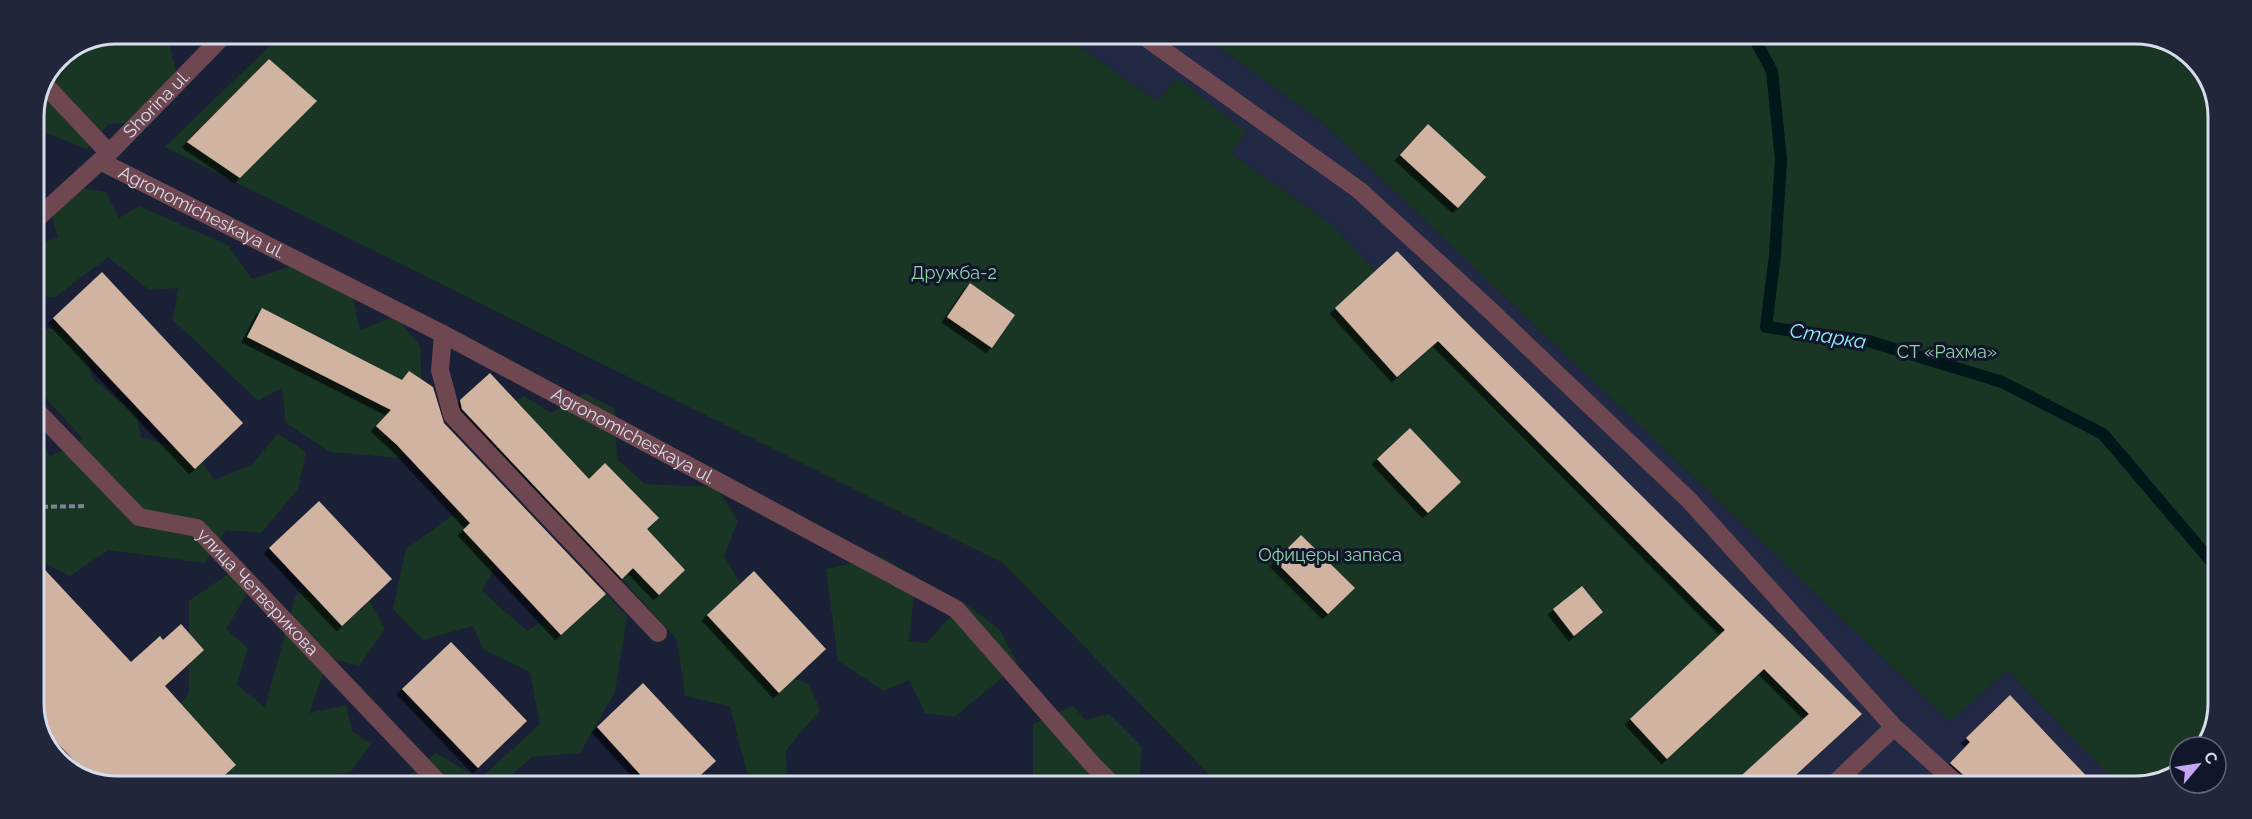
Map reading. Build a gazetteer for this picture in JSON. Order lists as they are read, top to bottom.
{
  "streets": {
    "street": ["Shorina ul.", "Agronomicheskaya ul.", "улица Четверикова"]
  },
  "crossings": [
    ["Shorina ul.", "Agronomicheskaya ul."]
  ],
  "water": ["Старка"],
  "parks": ["Дружба-2", "СТ «Рахма»", "Офицеры запаса"],
  "north": "top right"
}
